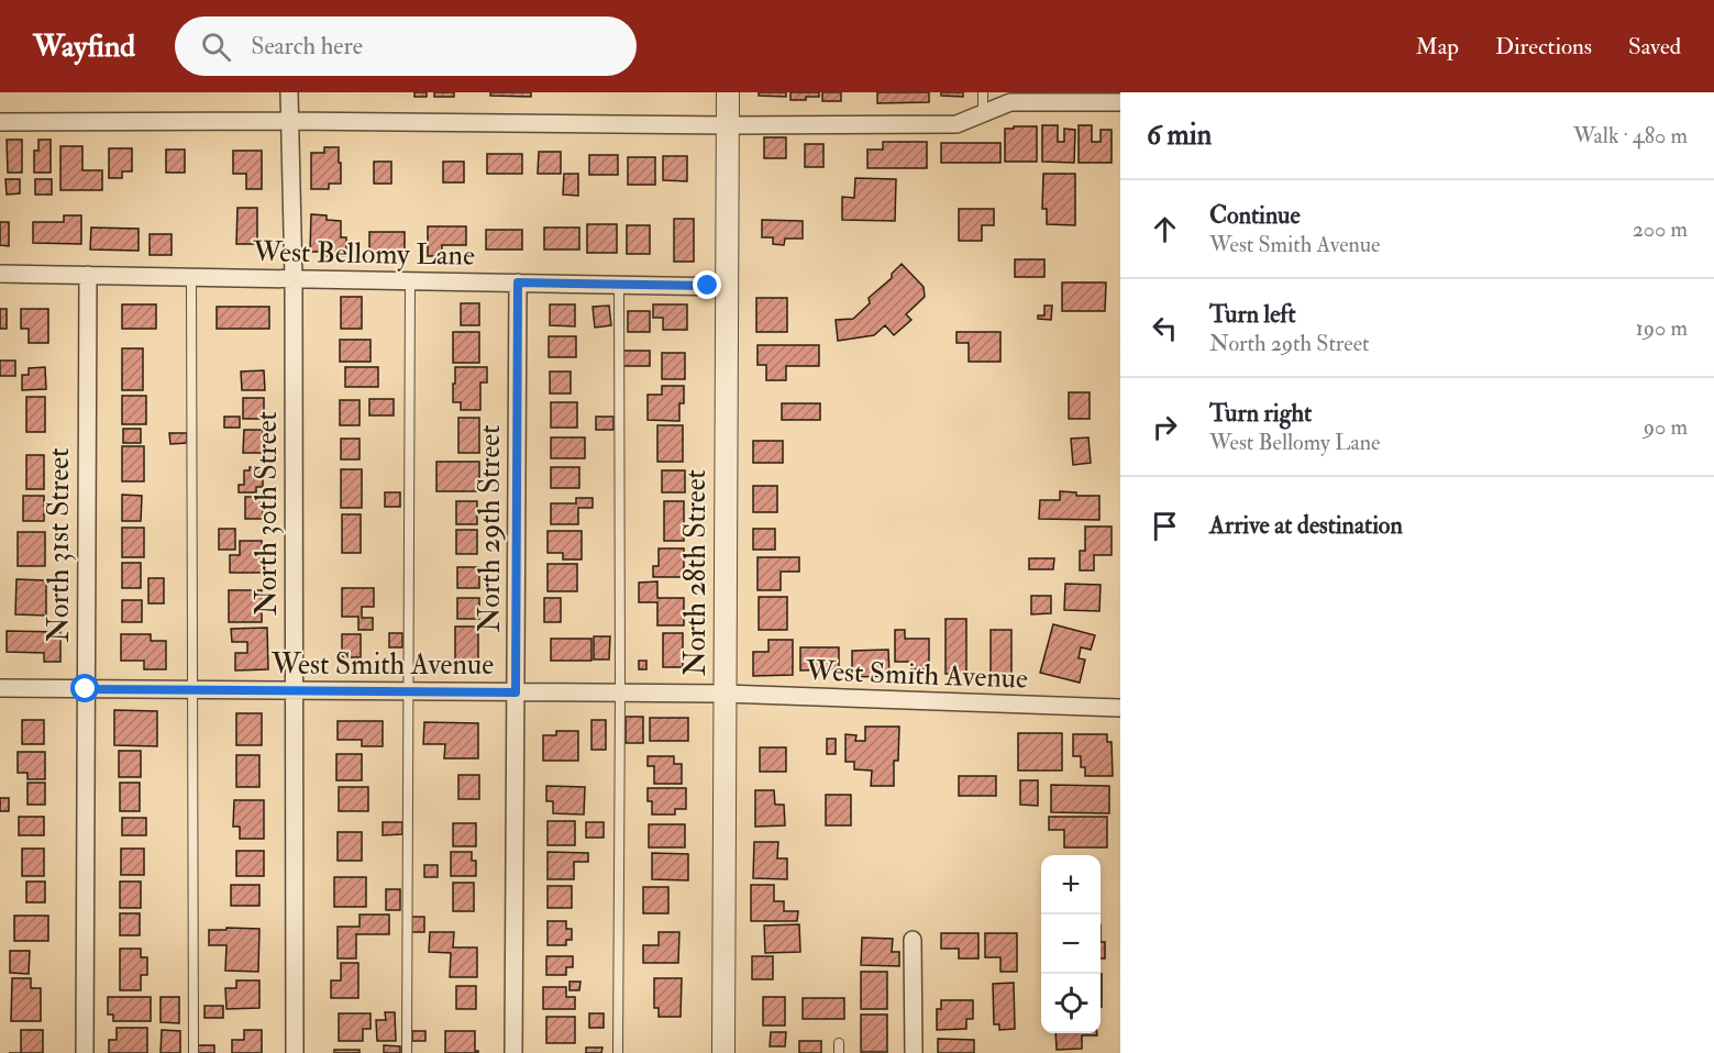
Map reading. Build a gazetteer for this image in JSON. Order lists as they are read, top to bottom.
{
  "streets": {
    "street": [
      "West Bellomy Lane",
      "North 30th Street",
      "North 29th Street",
      "North 31st Street",
      "North 28th Street",
      "West Smith Avenue"
    ]
  },
  "crossings": [
    ["West Bellomy Lane", "North 30th Street"],
    ["West Bellomy Lane", "North 29th Street"],
    ["West Bellomy Lane", "North 31st Street"],
    ["West Bellomy Lane", "North 28th Street"],
    ["North 30th Street", "West Smith Avenue"],
    ["North 29th Street", "West Smith Avenue"],
    ["North 31st Street", "West Smith Avenue"],
    ["North 28th Street", "West Smith Avenue"]
  ],
  "page": {
    "header": "Wayfind",
    "search": "Search here",
    "nav": ["Map", "Directions", "Saved"],
    "heading": ["6 min", "Walk · 480 m"],
    "list": [
      ["Continue", "West Smith Avenue", "200 m"],
      ["Turn left", "North 29th Street", "190 m"],
      ["Turn right", "West Bellomy Lane", "90 m"],
      "Arrive at destination"
    ],
    "map_buttons": ["+", "−"]
  }
}
